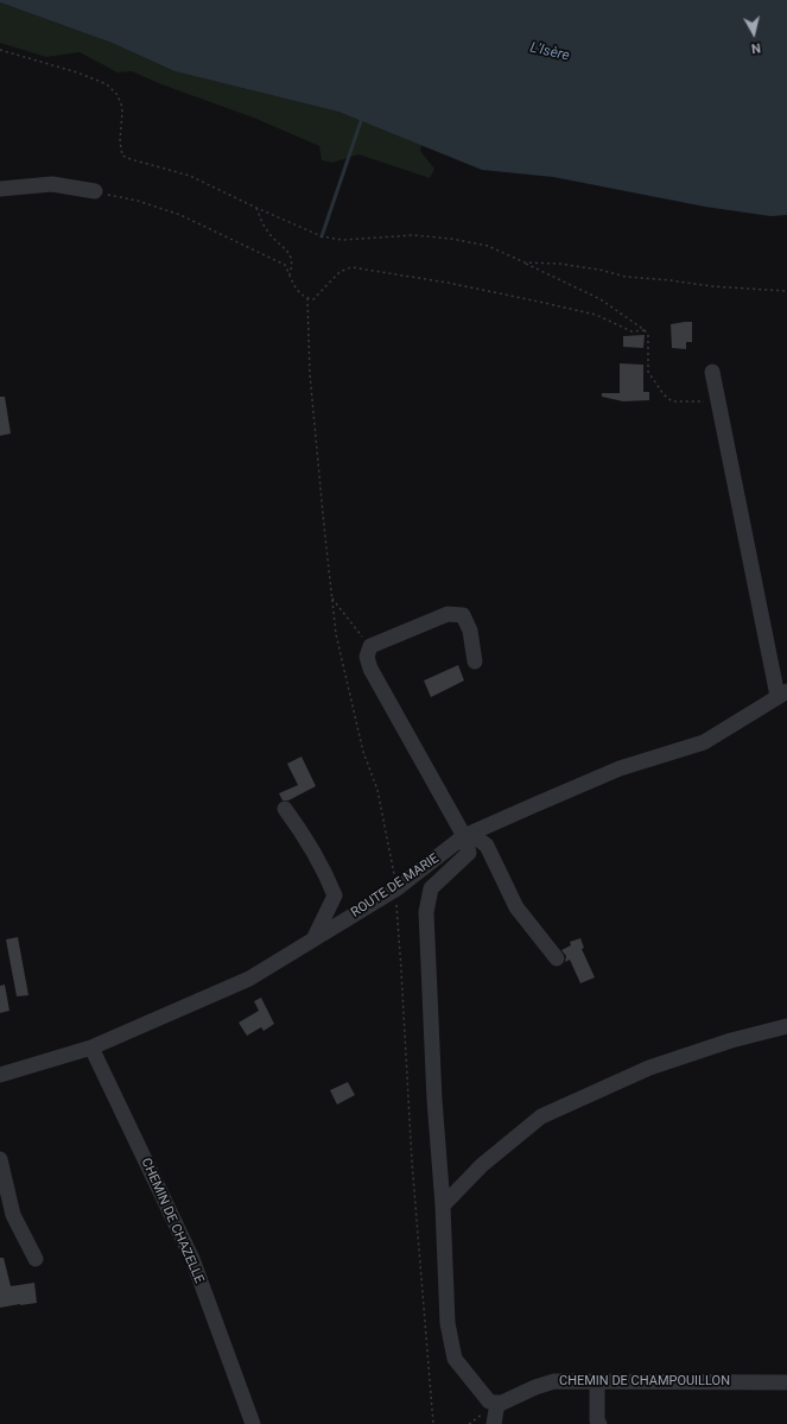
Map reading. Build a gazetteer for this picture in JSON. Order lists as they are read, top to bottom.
{
  "streets": {
    "street": ["ROUTE DE MARIE", "CHEMIN DE CHAZELLE", "CHEMIN DE CHAMPOUILLON"]
  },
  "crossings": [
    ["ROUTE DE MARIE", "CHEMIN DE CHAZELLE"]
  ],
  "water": ["L'Isère"],
  "north": "bottom"
}
